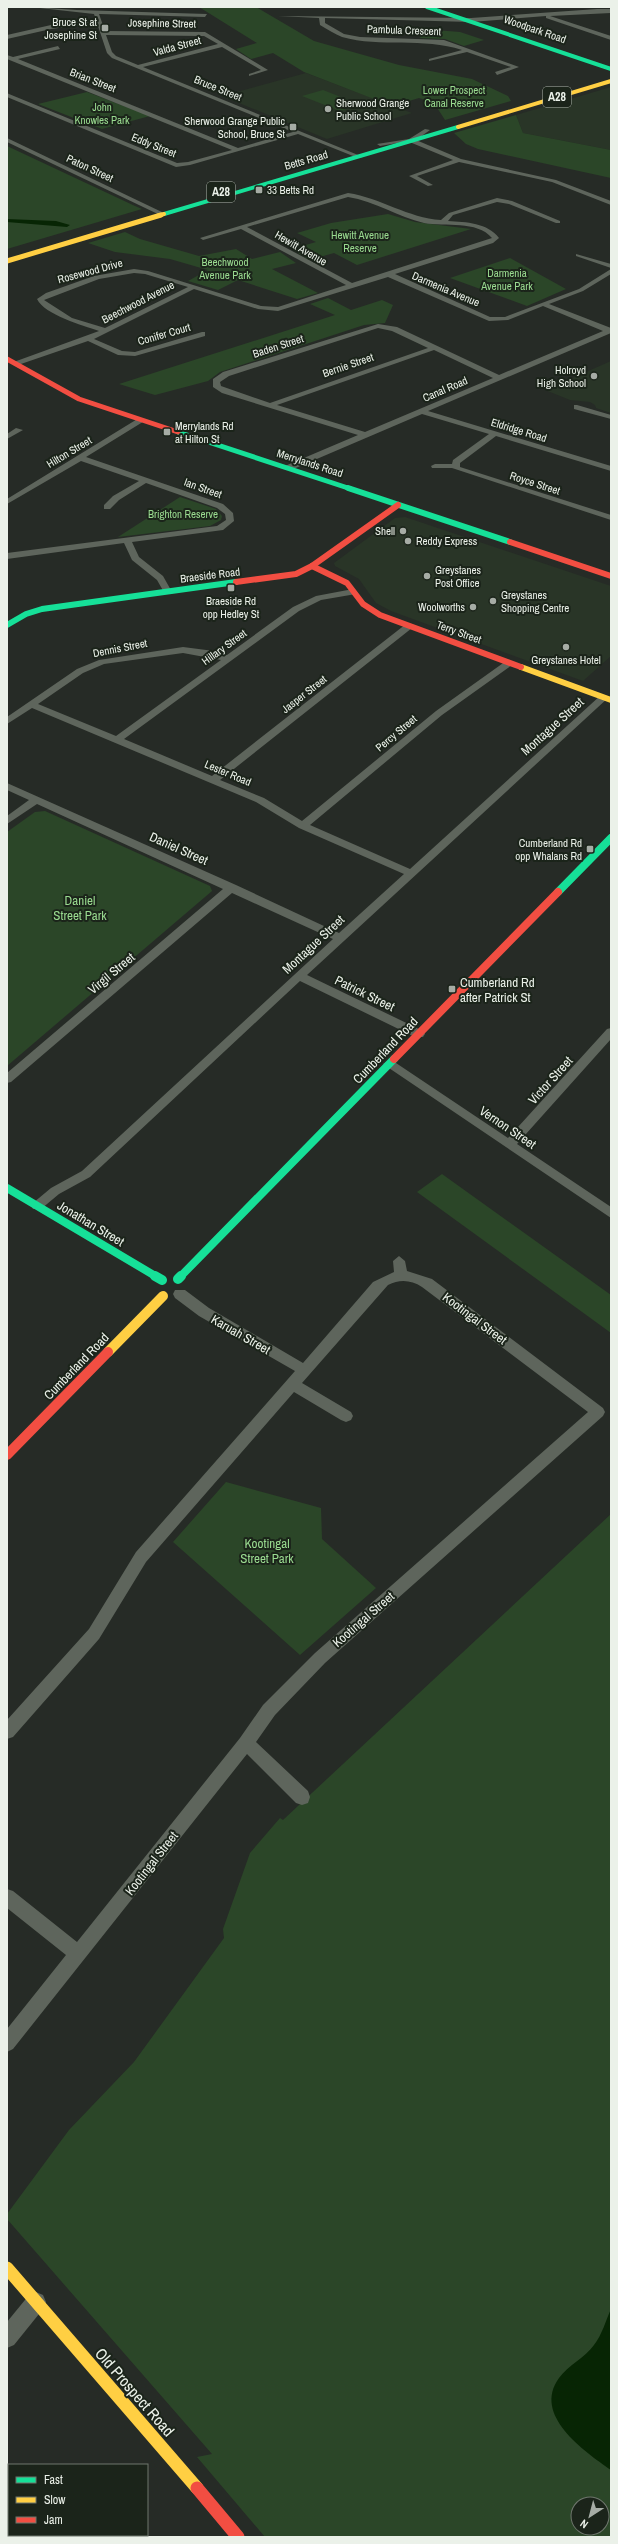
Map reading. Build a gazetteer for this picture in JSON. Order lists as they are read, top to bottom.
{
  "streets": {
    "main road": [
      "Woodpark Road",
      "A28",
      "Betts Road",
      "Merrylands Road",
      "Braeside Road",
      "Terry Street",
      "Cumberland Road",
      "Jonathan Street",
      "Old Prospect Road"
    ],
    "street": [
      "Josephine Street",
      "Pambula Crescent",
      "Valda Street",
      "Brian Street",
      "Bruce Street",
      "Eddy Street",
      "Paton Street",
      "Hewitt Avenue",
      "Rosewood Drive",
      "Darmenia Avenue",
      "Beechwood Avenue",
      "Conifer Court",
      "Baden Street",
      "Bernie Street",
      "Canal Road",
      "Eldridge Road",
      "Hilton Street",
      "Royce Street",
      "Ian Street",
      "Hillary Street",
      "Dennis Street",
      "Jasper Street",
      "Montague Street",
      "Percy Street",
      "Lester Road",
      "Daniel Street",
      "Virgil Street",
      "Patrick Street",
      "Victor Street",
      "Vernon Street",
      "Kootingal Street",
      "Karuah Street"
    ]
  },
  "crossings": [
    ["Josephine Street", "Valda Street"],
    ["Josephine Street", "Bruce Street"],
    ["Valda Street", "Bruce Street"],
    ["Brian Street", "Eddy Street"],
    ["Bruce Street", "Eddy Street"],
    ["Bruce Street", "Betts Road"],
    ["Betts Road", "Paton Street"],
    ["Hewitt Avenue", "Beechwood Avenue"],
    ["Rosewood Drive", "Beechwood Avenue"],
    ["Darmenia Avenue", "Beechwood Avenue"],
    ["Beechwood Avenue", "Conifer Court"],
    ["Beechwood Avenue", "Merrylands Road"],
    ["Baden Street", "Bernie Street"],
    ["Baden Street", "Canal Road"],
    ["Canal Road", "Eldridge Road"],
    ["Canal Road", "Merrylands Road"],
    ["Hilton Street", "Merrylands Road"],
    ["Hilton Street", "Ian Street"],
    ["Merrylands Road", "Braeside Road"],
    ["Braeside Road", "Terry Street"],
    ["Terry Street", "Hillary Street"],
    ["Terry Street", "Jasper Street"],
    ["Terry Street", "Montague Street"],
    ["Terry Street", "Percy Street"],
    ["Hillary Street", "Dennis Street"],
    ["Hillary Street", "Lester Road"],
    ["Dennis Street", "Lester Road"],
    ["Jasper Street", "Lester Road"],
    ["Montague Street", "Lester Road"],
    ["Montague Street", "Daniel Street"],
    ["Montague Street", "Patrick Street"],
    ["Montague Street", "Jonathan Street"],
    ["Percy Street", "Lester Road"],
    ["Daniel Street", "Virgil Street"],
    ["Patrick Street", "Cumberland Road"],
    ["Cumberland Road", "Vernon Street"],
    ["Cumberland Road", "Jonathan Street"],
    ["Cumberland Road", "Karuah Street"],
    ["Victor Street", "Vernon Street"],
    ["Jonathan Street", "Karuah Street"],
    ["Kootingal Street", "Karuah Street"]
  ],
  "parks": [
    "Lower Prospect Canal Reserve",
    "John Knowles Park",
    "Hewitt Avenue Reserve",
    "Beechwood Avenue Park",
    "Darmenia Avenue Park",
    "Brighton Reserve",
    "Daniel Street Park",
    "Kootingal Street Park"
  ],
  "places": {
    "transit": [
      "Bruce St at Josephine St",
      "Sherwood Grange Public School, Bruce St",
      "33 Betts Rd",
      "Merrylands Rd at Hilton St",
      "Braeside Rd opp Hedley St",
      "Cumberland Rd opp Whalans Rd",
      "Cumberland Rd after Patrick St"
    ],
    "other": [
      "Sherwood Grange Public School",
      "Holroyd High School",
      "Shell",
      "Reddy Express",
      "Greystanes Post Office",
      "Greystanes Shopping Centre",
      "Woolworths",
      "Greystanes Hotel"
    ]
  },
  "legend": ["Fast", "Slow", "Jam"],
  "north": "bottom left"
}
